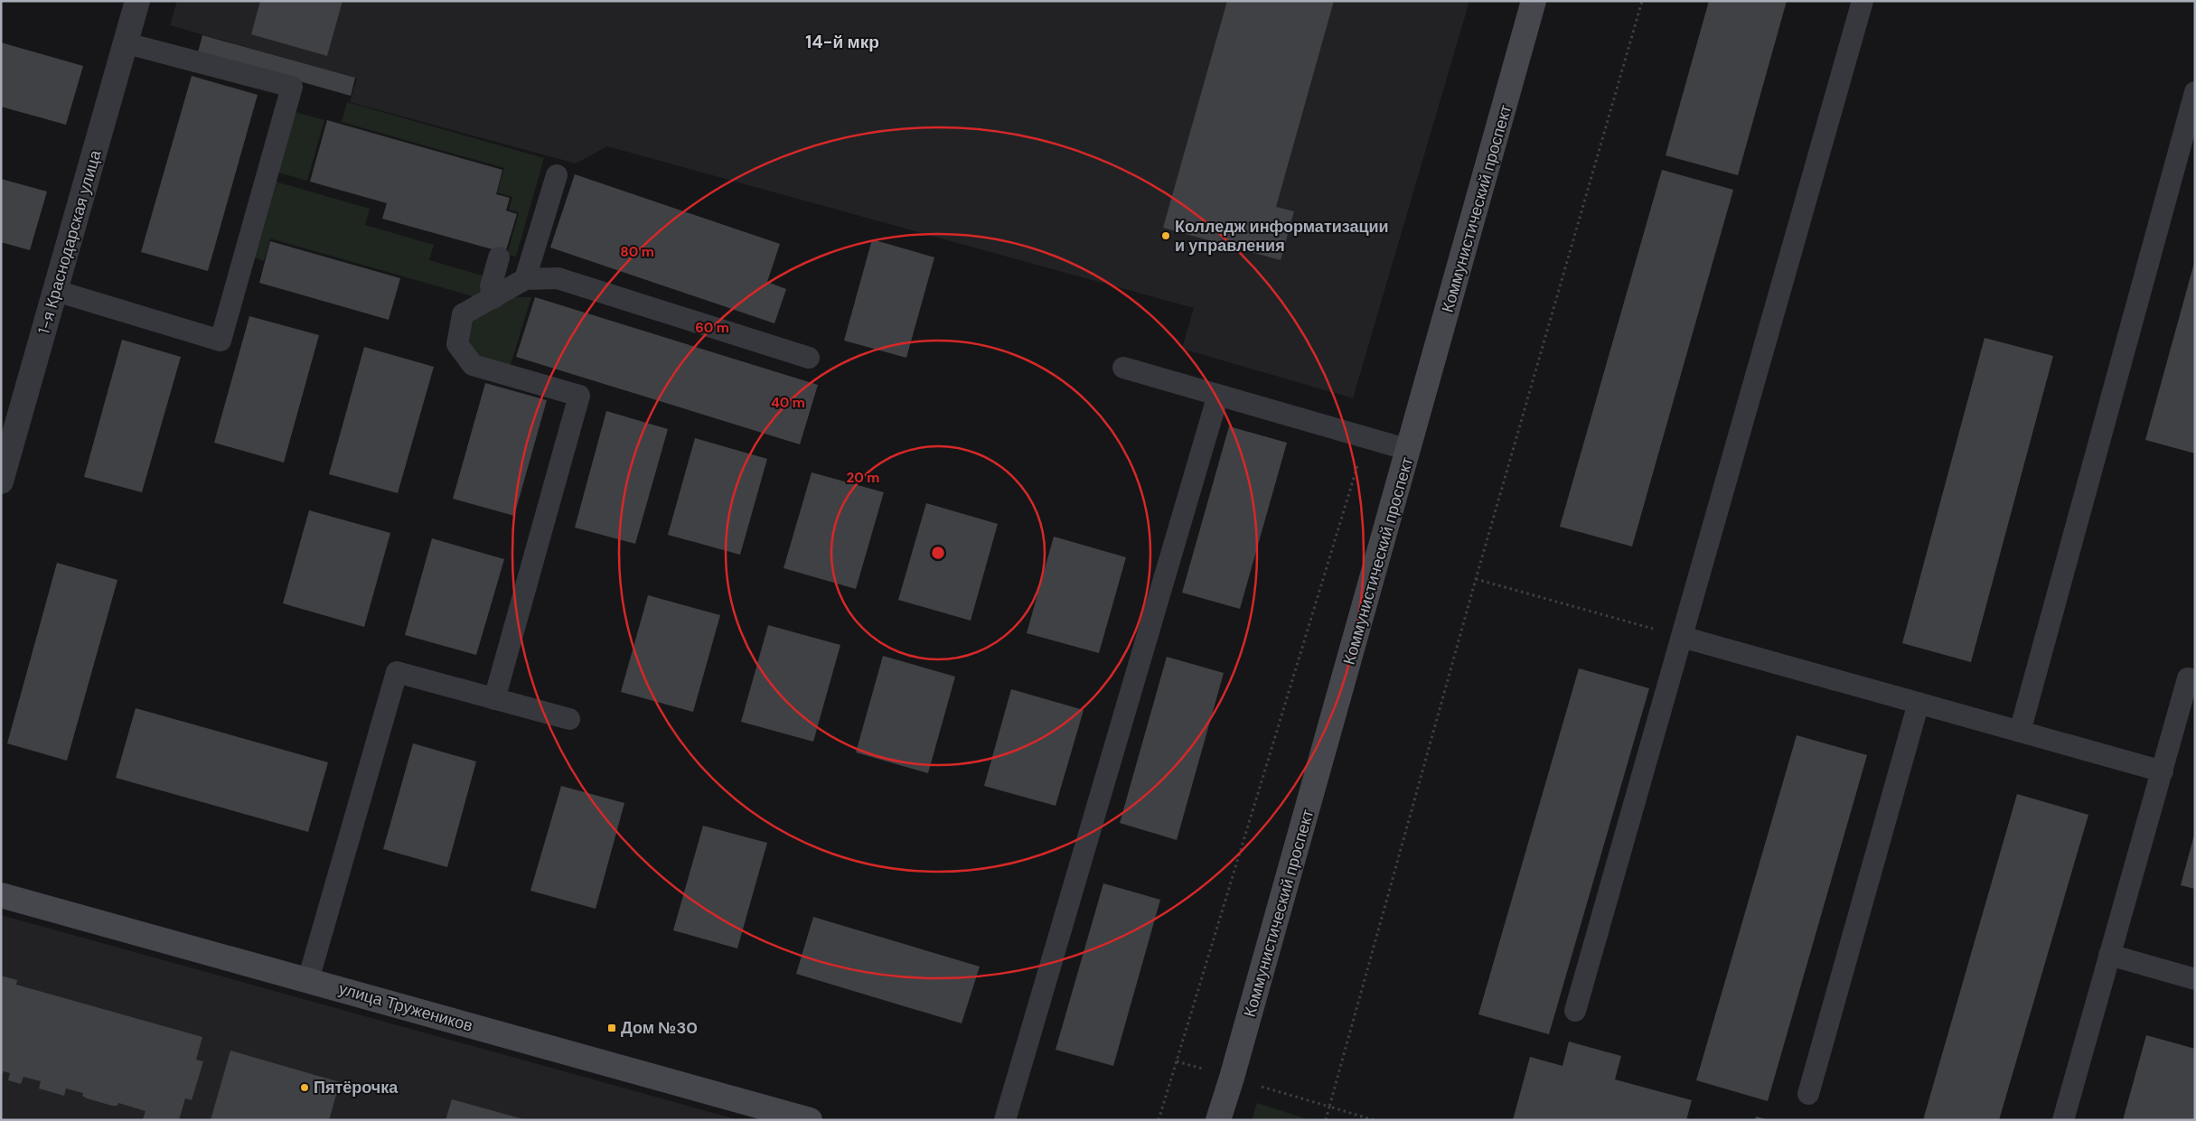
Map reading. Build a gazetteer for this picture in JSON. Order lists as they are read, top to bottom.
{
  "streets": {
    "main road": ["Коммунистический проспект", "улица Тружеников"],
    "street": ["1-я Краснодарская улица"]
  },
  "districts": ["14-й мкр"],
  "places": {
    "other": ["Колледж информатизации и управления", "Пятёрочка"],
    "transit": ["Дом №30"]
  },
  "rings": [
    "80 m",
    "60 m",
    "40 m",
    "20 m"
  ]
}
